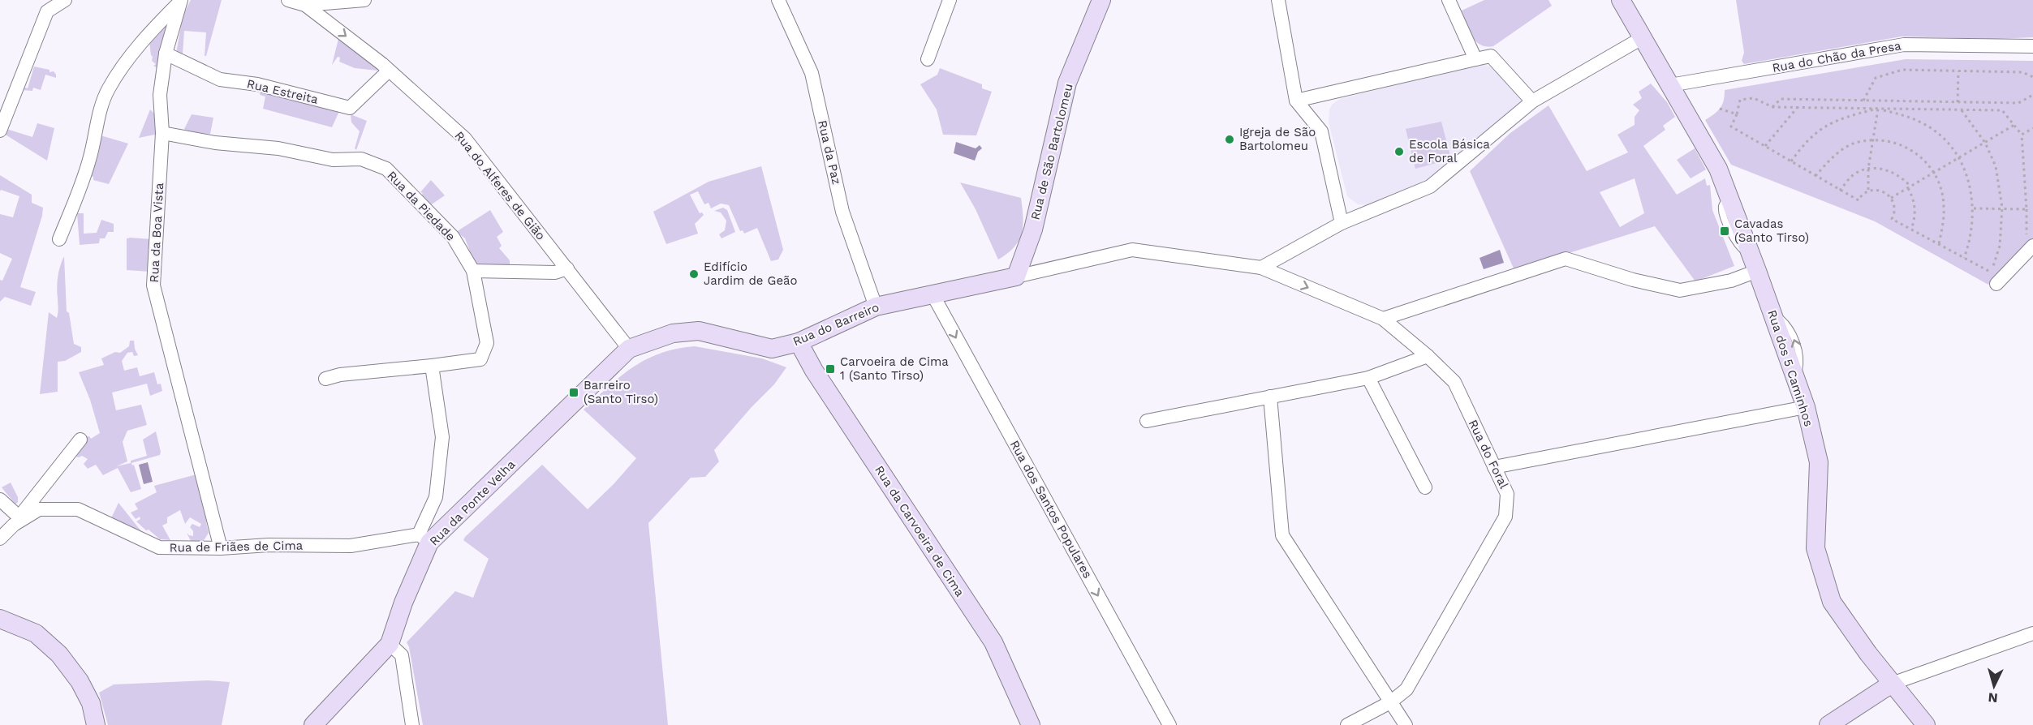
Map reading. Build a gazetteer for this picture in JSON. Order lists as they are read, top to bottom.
{
  "streets": {
    "street": [
      "Rua do Chão da Presa",
      "Rua Estreita",
      "Rua de São Bartolomeu",
      "Rua da Paz",
      "Rua do Alferes de Gião",
      "Rua da Piedade",
      "Rua da Boa Vista",
      "Rua do Barreiro",
      "Rua dos 5 Caminhos",
      "Rua do Foral",
      "Rua da Ponte Velha",
      "Rua dos Santos Populares",
      "Rua da Carvoeira de Cima",
      "Rua de Friães de Cima"
    ]
  },
  "crossings": [
    ["Rua do Chão da Presa", "Rua dos 5 Caminhos"],
    ["Rua Estreita", "Rua do Alferes de Gião"],
    ["Rua Estreita", "Rua da Boa Vista"],
    ["Rua de São Bartolomeu", "Rua do Barreiro"],
    ["Rua de São Bartolomeu", "Rua do Foral"],
    ["Rua da Paz", "Rua do Barreiro"],
    ["Rua do Alferes de Gião", "Rua do Barreiro"],
    ["Rua do Alferes de Gião", "Rua da Ponte Velha"],
    ["Rua da Piedade", "Rua da Boa Vista"],
    ["Rua da Boa Vista", "Rua de Friães de Cima"],
    ["Rua do Barreiro", "Rua do Foral"],
    ["Rua do Barreiro", "Rua da Ponte Velha"],
    ["Rua do Barreiro", "Rua dos Santos Populares"],
    ["Rua do Barreiro", "Rua da Carvoeira de Cima"],
    ["Rua da Ponte Velha", "Rua de Friães de Cima"]
  ],
  "one_way": ["Rua dos Santos Populares"],
  "places": {
    "other": ["Igreja de São Bartolomeu", "Escola Básica de Foral", "Edifício Jardim de Geão"],
    "transit": ["Cavadas (Santo Tirso)", "Carvoeira de Cima 1 (Santo Tirso)", "Barreiro (Santo Tirso)"]
  },
  "north": "bottom"
}
